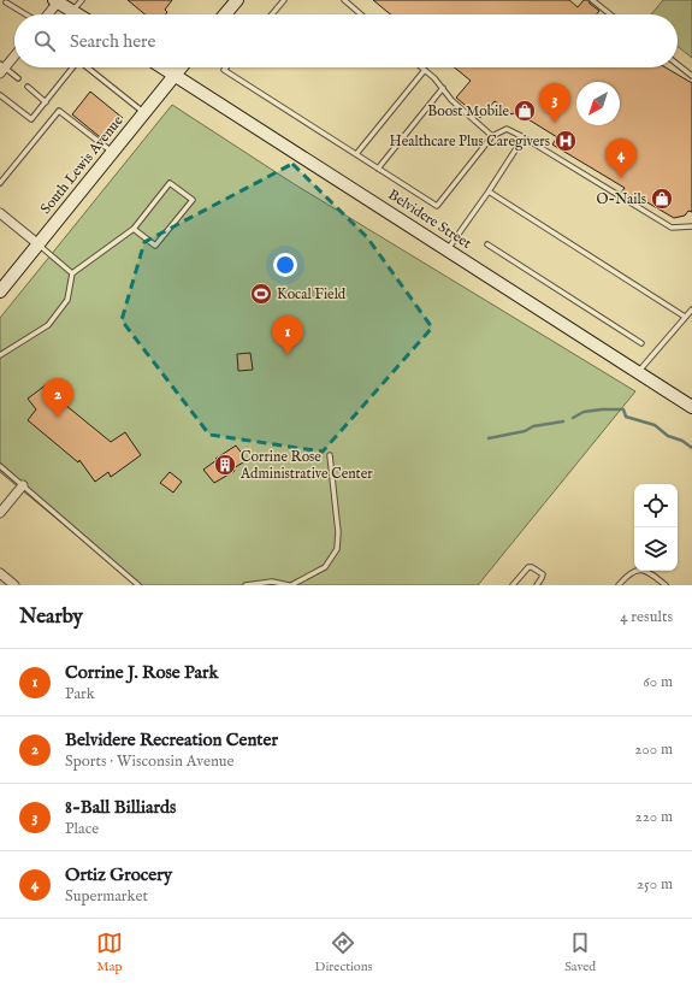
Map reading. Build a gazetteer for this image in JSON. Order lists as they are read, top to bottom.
{
  "streets": {
    "main road": ["South Lewis Avenue", "Belvidere Street"]
  },
  "crossings": [
    ["South Lewis Avenue", "Belvidere Street"]
  ],
  "places": {
    "shop": ["Boost Mobile", "O-Nails"],
    "hospital": ["Healthcare Plus Caregivers"],
    "sports": ["Kocal Field"],
    "building": ["Corrine Rose Administrative Center"]
  },
  "north": "bottom left",
  "page": {
    "search": "Search here",
    "pins": [
      "3",
      "4",
      "1",
      "2"
    ],
    "heading": ["Nearby", "4 results"],
    "list": [
      {
        "mark": "1",
        "name": "Corrine J. Rose Park",
        "note": "Park",
        "value": "60 m"
      },
      {
        "mark": "2",
        "name": "Belvidere Recreation Center",
        "note": "Sports · Wisconsin Avenue",
        "value": "200 m"
      },
      {
        "mark": "3",
        "name": "8-Ball Billiards",
        "note": "Place",
        "value": "220 m"
      },
      {
        "mark": "4",
        "name": "Ortiz Grocery",
        "note": "Supermarket",
        "value": "250 m"
      }
    ],
    "nav": ["Map", "Directions", "Saved"]
  }
}
